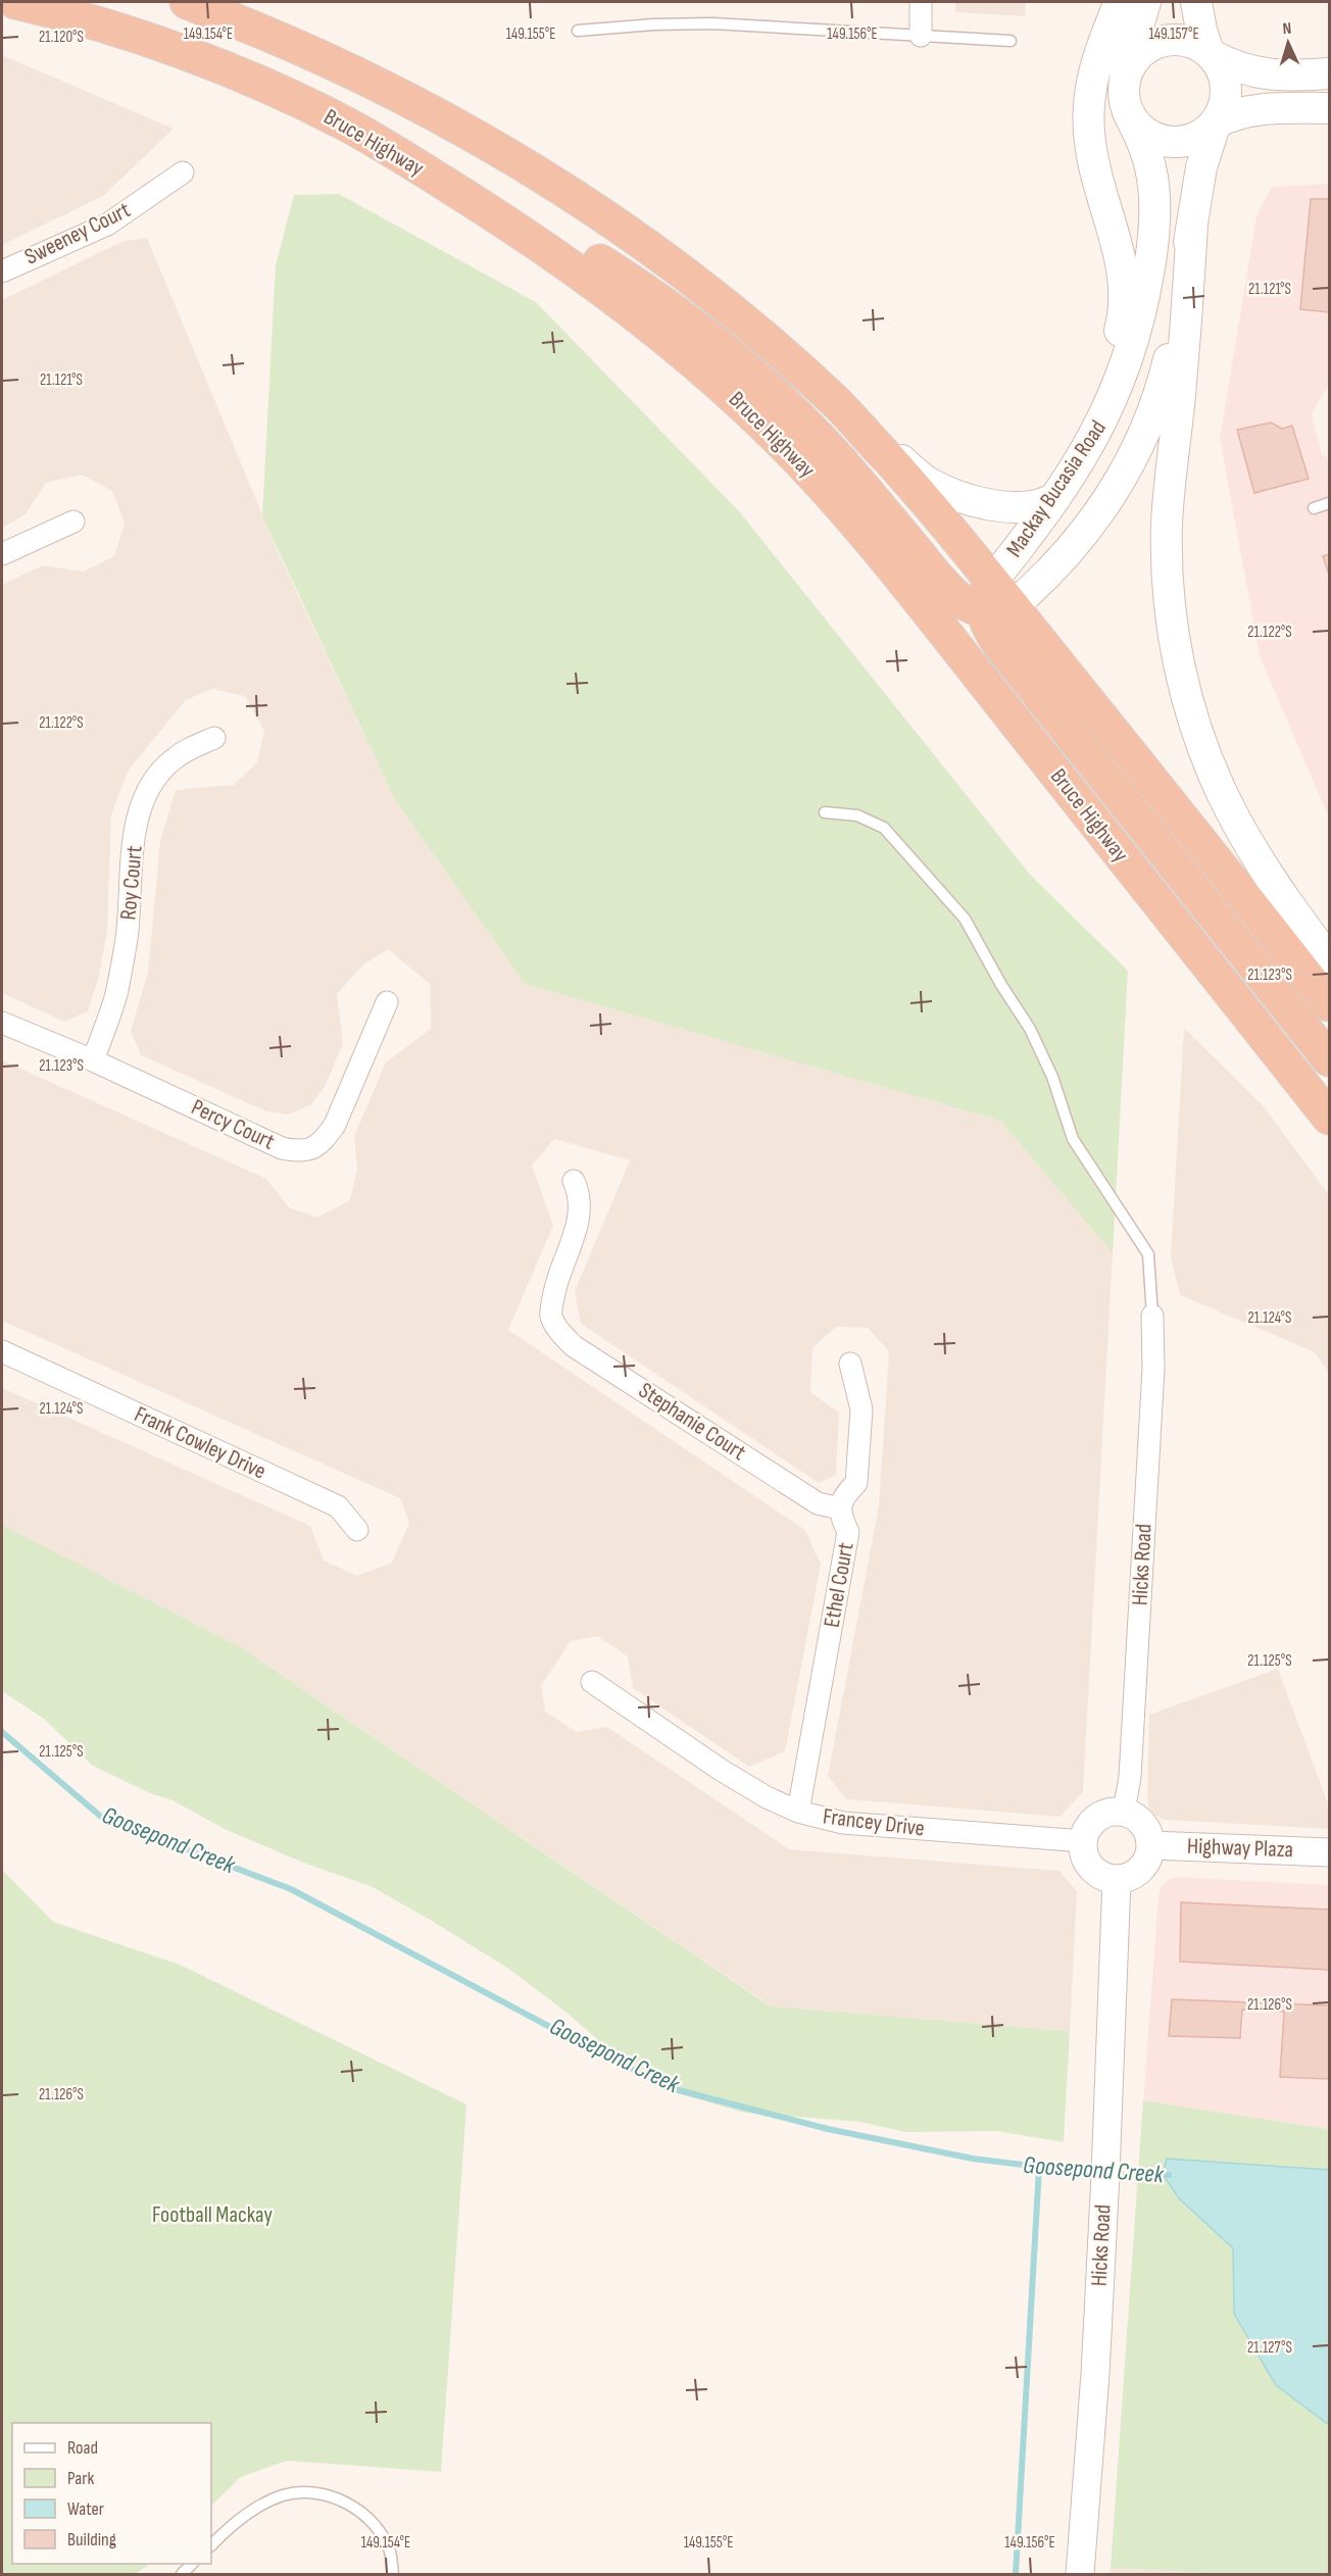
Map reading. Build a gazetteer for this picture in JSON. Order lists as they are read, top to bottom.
{
  "streets": {
    "highway": ["Bruce Highway"],
    "main road": ["Mackay Bucasia Road"],
    "street": [
      "Sweeney Court",
      "Roy Court",
      "Percy Court",
      "Stephanie Court",
      "Frank Cowley Drive",
      "Hicks Road",
      "Ethel Court",
      "Francey Drive",
      "Highway Plaza"
    ]
  },
  "crossings": [
    ["Roy Court", "Percy Court"],
    ["Stephanie Court", "Ethel Court"],
    ["Hicks Road", "Francey Drive"],
    ["Hicks Road", "Highway Plaza"],
    ["Ethel Court", "Francey Drive"],
    ["Francey Drive", "Highway Plaza"]
  ],
  "water": ["Goosepond Creek"],
  "parks": ["Football Mackay"],
  "legend": [
    "Road",
    "Park",
    "Water",
    "Building"
  ],
  "north": "top",
  "coordinates": [
    "149.154°E",
    "149.155°E",
    "149.156°E",
    "149.157°E",
    "21.120°S",
    "21.121°S",
    "21.122°S",
    "21.123°S",
    "21.124°S",
    "21.125°S",
    "21.126°S",
    "21.127°S"
  ]
}
